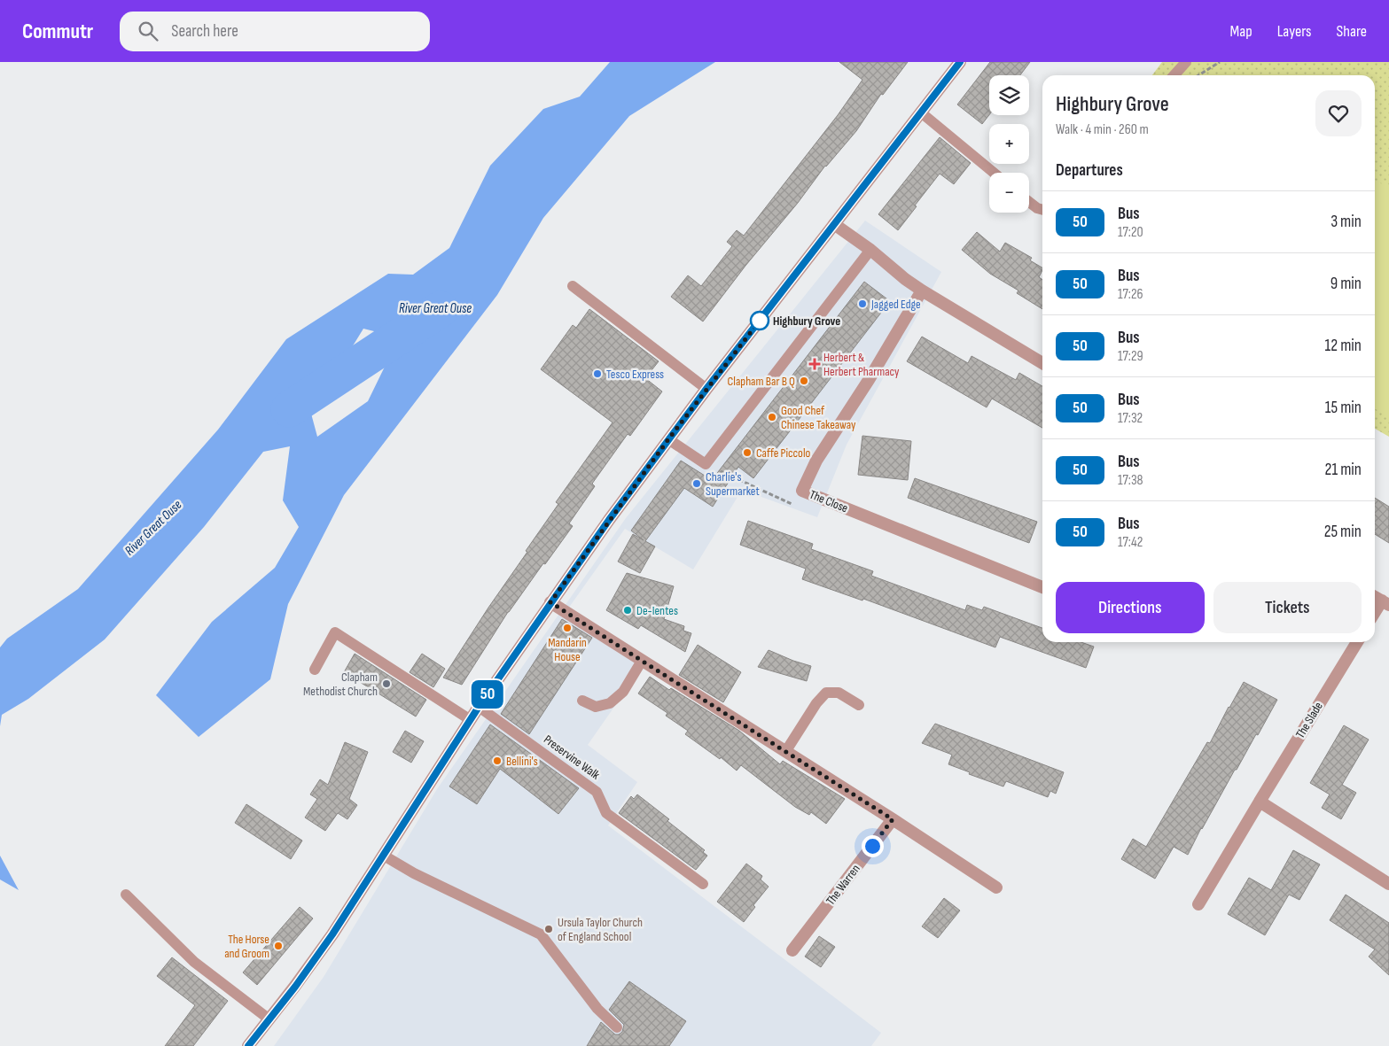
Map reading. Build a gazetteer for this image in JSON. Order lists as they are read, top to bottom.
{
  "streets": {
    "street": ["The Close", "The Slade", "The Warren"],
    "lane": ["Preservine Walk"]
  },
  "water": ["River Great Ouse"],
  "places": {
    "other": [
      "Jagged Edge",
      "Highbury Grove",
      "Tesco Express",
      "Clapham Bar B Q",
      "Good Chef Chinese Takeaway",
      "Caffe Piccolo",
      "Charlie's Supermarket",
      "De-Ientes",
      "Mandarin House",
      "Clapham Methodist Church",
      "Bellini's",
      "Ursula Taylor Church of England School",
      "The Horse and Groom"
    ],
    "health": ["Herbert & Herbert Pharmacy"]
  },
  "lines": ["bus line 50"],
  "page": {
    "header": "Commutr",
    "search": "Search here",
    "nav": ["Map", "Layers", "Share"],
    "on_map": "50",
    "map_buttons": ["+", "−"],
    "heading": [
      ["Highbury Grove", "Walk · 4 min · 260 m"],
      "Departures"
    ],
    "list": [
      {
        "mark": "50",
        "name": "Bus",
        "note": "17:20",
        "value": "3 min"
      },
      {
        "mark": "50",
        "name": "Bus",
        "note": "17:26",
        "value": "9 min"
      },
      {
        "mark": "50",
        "name": "Bus",
        "note": "17:29",
        "value": "12 min"
      },
      {
        "mark": "50",
        "name": "Bus",
        "note": "17:32",
        "value": "15 min"
      },
      {
        "mark": "50",
        "name": "Bus",
        "note": "17:38",
        "value": "21 min"
      },
      {
        "mark": "50",
        "name": "Bus",
        "note": "17:42",
        "value": "25 min"
      }
    ],
    "buttons": ["Directions", "Tickets"]
  }
}
